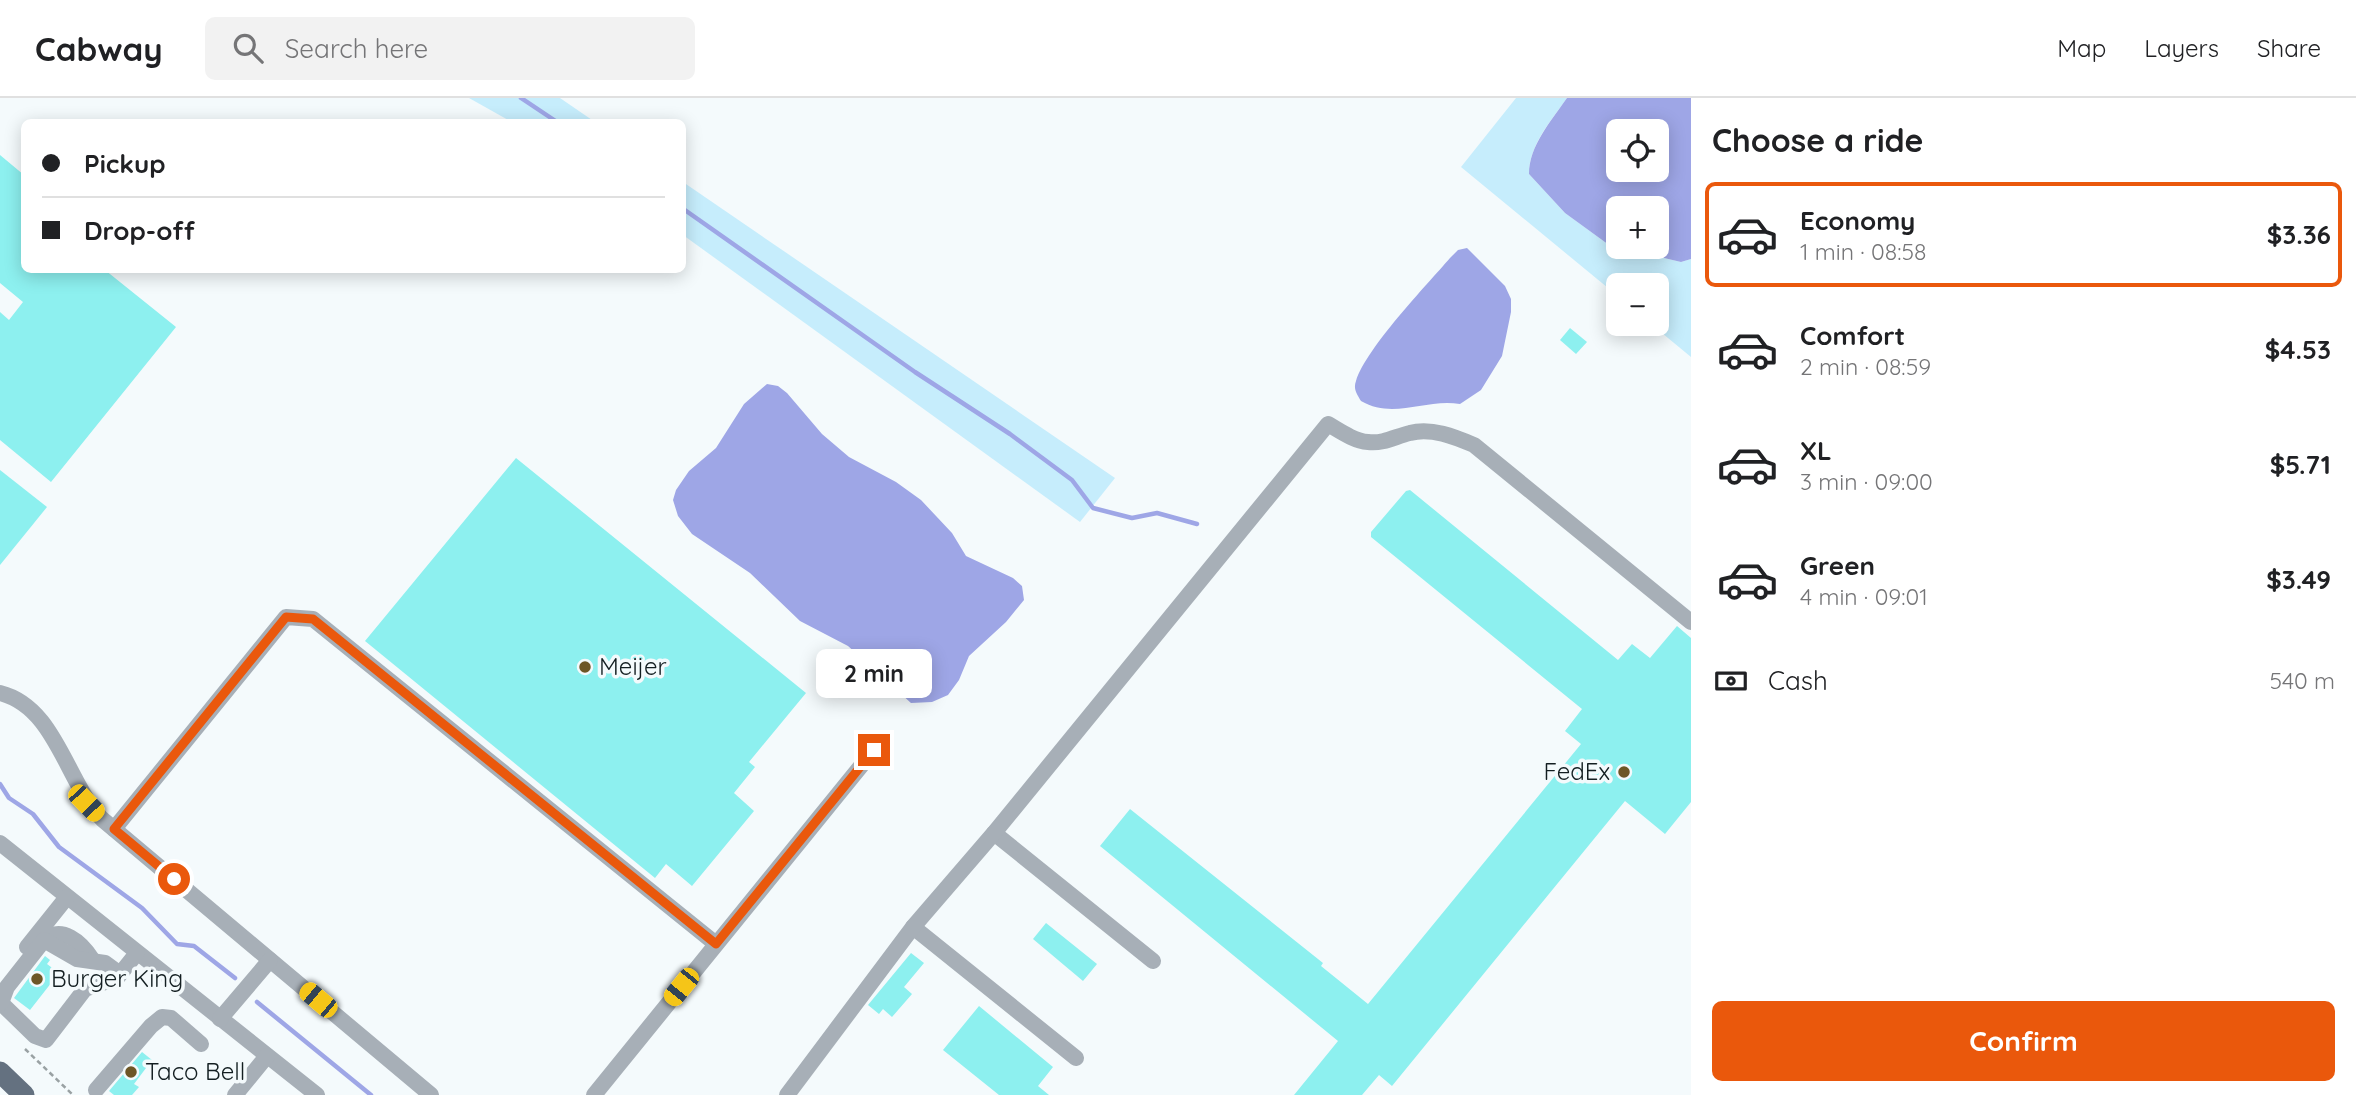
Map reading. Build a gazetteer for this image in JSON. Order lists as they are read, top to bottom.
{
  "places": [
    "Meijer",
    "FedEx",
    "Burger King",
    "Taco Bell"
  ],
  "page": {
    "header": "Cabway",
    "search": "Search here",
    "nav": ["Map", "Layers", "Share"],
    "heading": "Choose a ride",
    "map_buttons": ["+", "−"],
    "banner": ["Pickup", "Drop-off"],
    "list": [
      {
        "name": "Economy",
        "note": "1 min · 08:58",
        "value": "$3.36"
      },
      {
        "name": "Comfort",
        "note": "2 min · 08:59",
        "value": "$4.53"
      },
      {
        "name": "XL",
        "note": "3 min · 09:00",
        "value": "$5.71"
      },
      {
        "name": "Green",
        "note": "4 min · 09:01",
        "value": "$3.49"
      }
    ],
    "pay": ["Cash", "540 m"],
    "bubble": "2 min",
    "buttons": "Confirm"
  }
}
